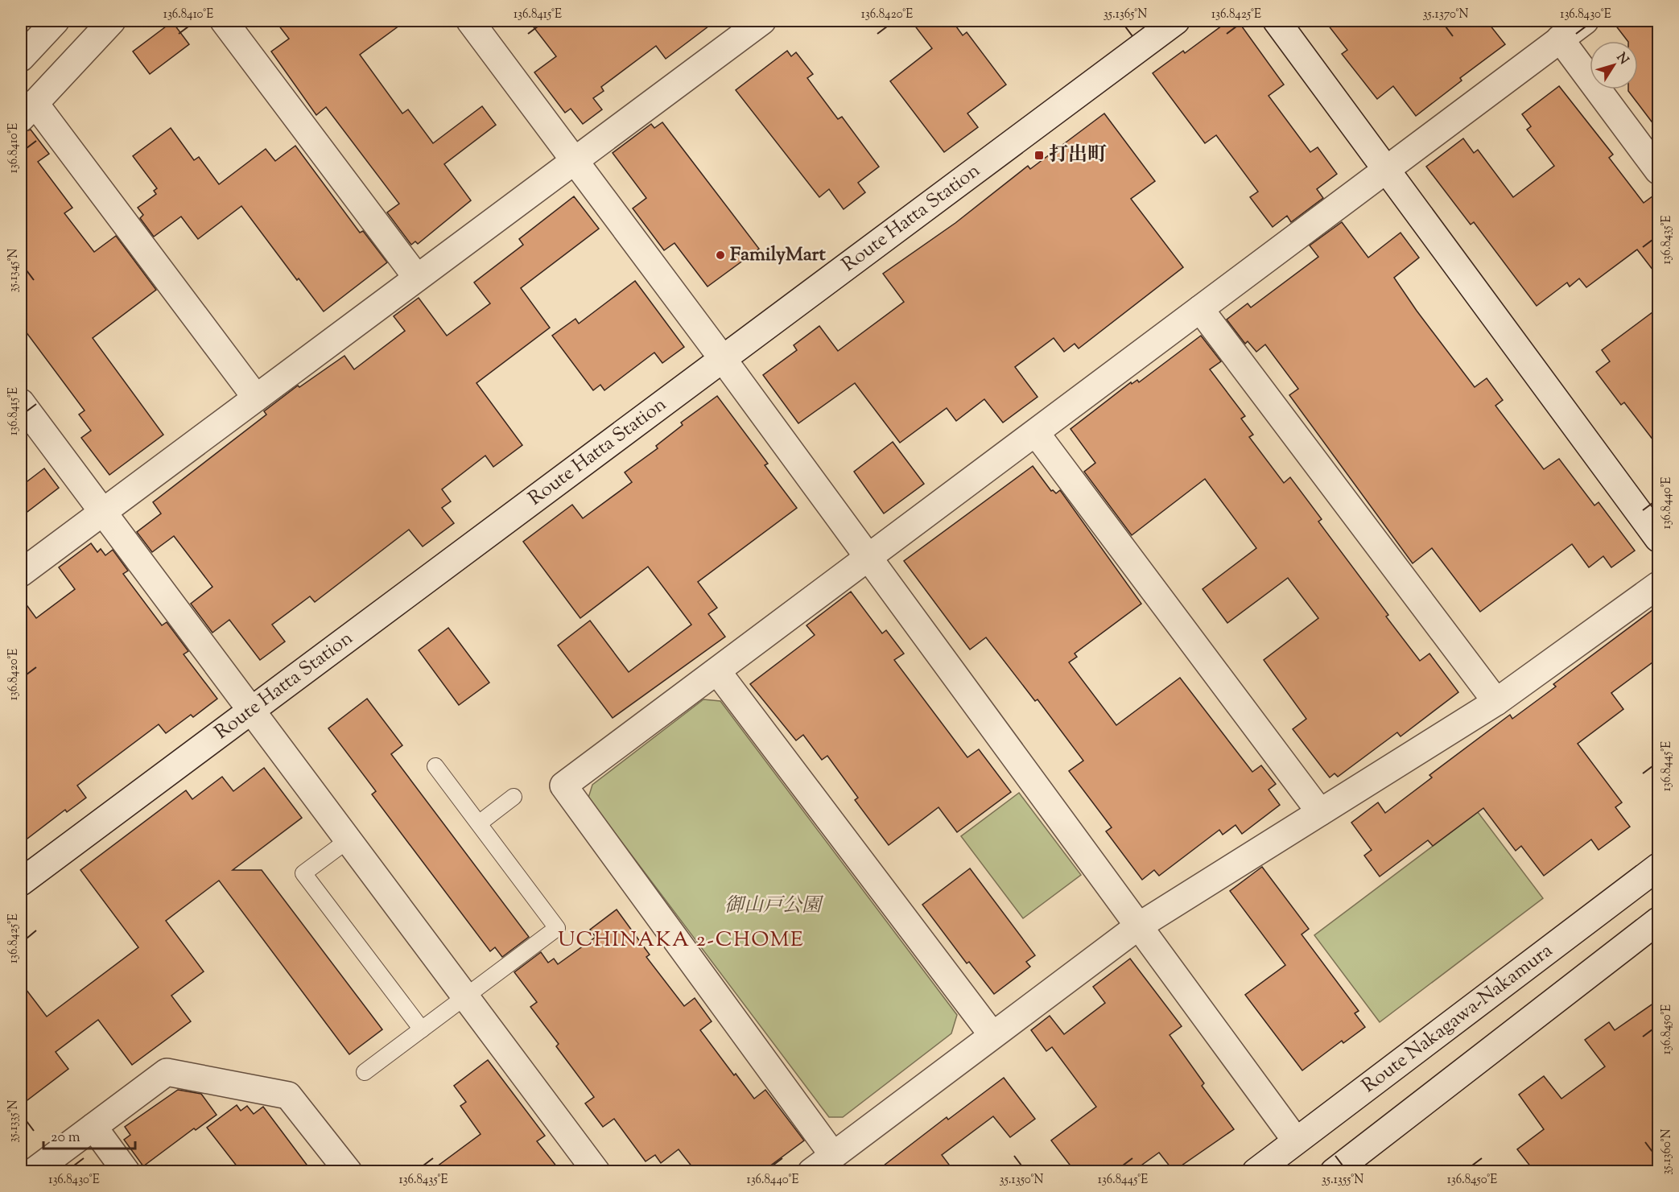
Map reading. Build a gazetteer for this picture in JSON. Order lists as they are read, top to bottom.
{
  "streets": {
    "street": ["Route Hatta Station", "Route Nakagawa-Nakamura"]
  },
  "districts": ["UCHINAKA 2-CHOME"],
  "parks": ["御山戸公園"],
  "places": {
    "transit": ["打出町"],
    "other": ["FamilyMart"]
  },
  "scale_bar": "20 m",
  "north": "top right",
  "coordinates": [
    "136.8410°E",
    "136.8415°E",
    "136.8420°E",
    "35.1365°N",
    "136.8425°E",
    "35.1370°N",
    "136.8430°E",
    "136.8435°E",
    "35.1345°N",
    "136.8440°E",
    "136.8445°E",
    "136.8450°E",
    "35.1335°N",
    "35.1360°N",
    "35.1350°N",
    "35.1355°N"
  ]
}
